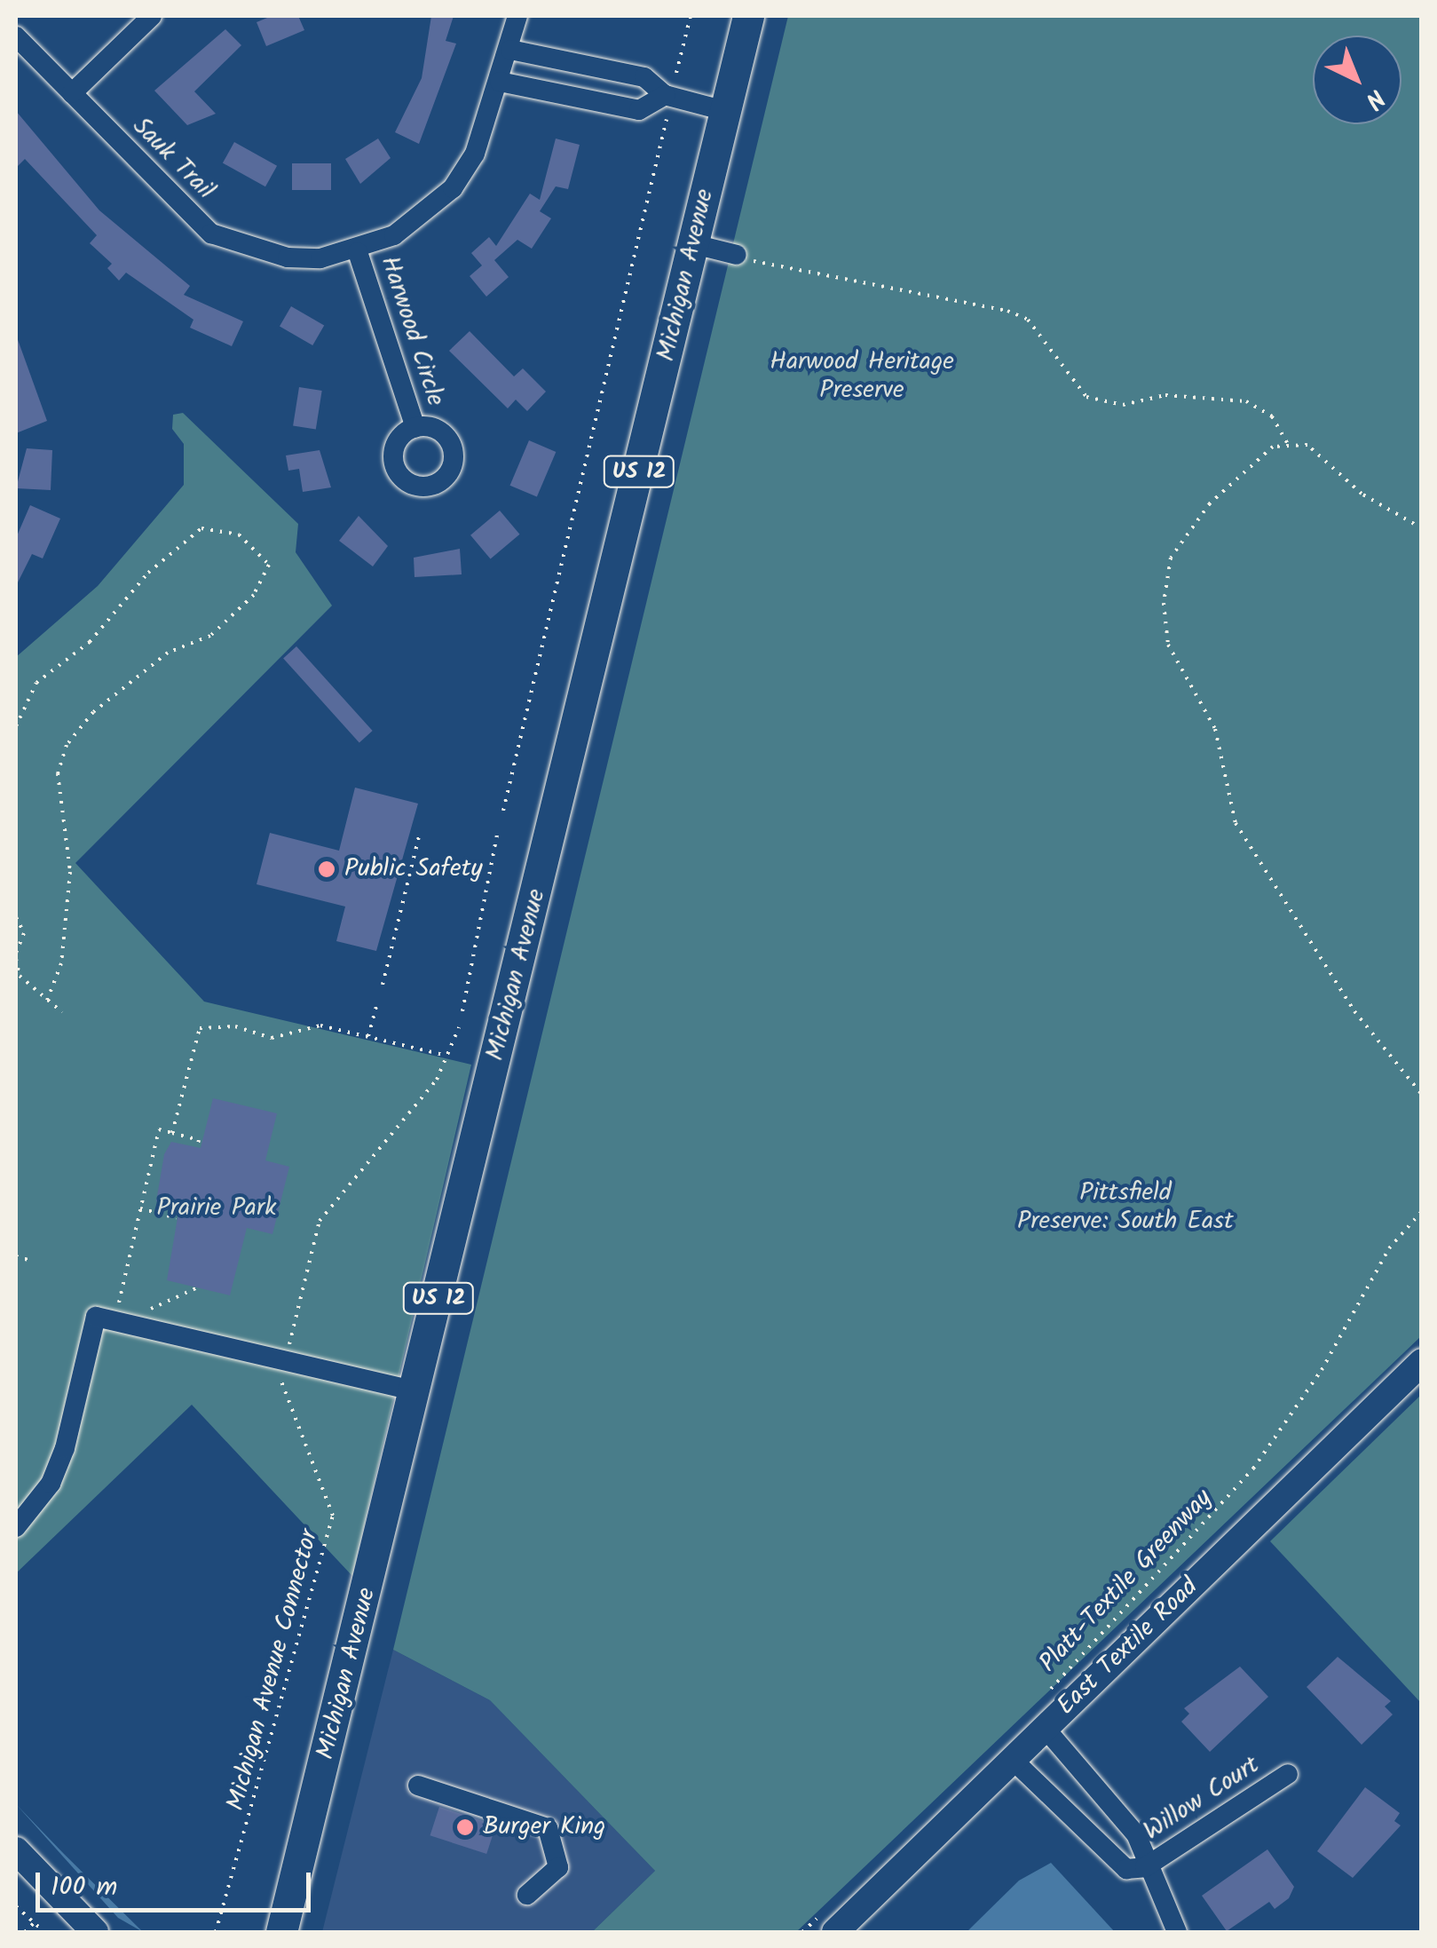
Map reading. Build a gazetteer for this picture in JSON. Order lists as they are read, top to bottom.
{
  "streets": {
    "highway": ["Michigan Avenue", "US 12"],
    "main road": ["East Textile Road"],
    "street": ["Sauk Trail", "Harwood Circle", "Willow Court"],
    "path": ["Platt-Textile Greenway", "Michigan Avenue Connector"]
  },
  "crossings": [
    ["Sauk Trail", "Harwood Circle"]
  ],
  "parks": ["Harwood Heritage Preserve", "Pittsfield Preserve: South East", "Prairie Park"],
  "places": ["Public Safety", "Burger King"],
  "scale_bar": "100 m",
  "north": "bottom right"
}
